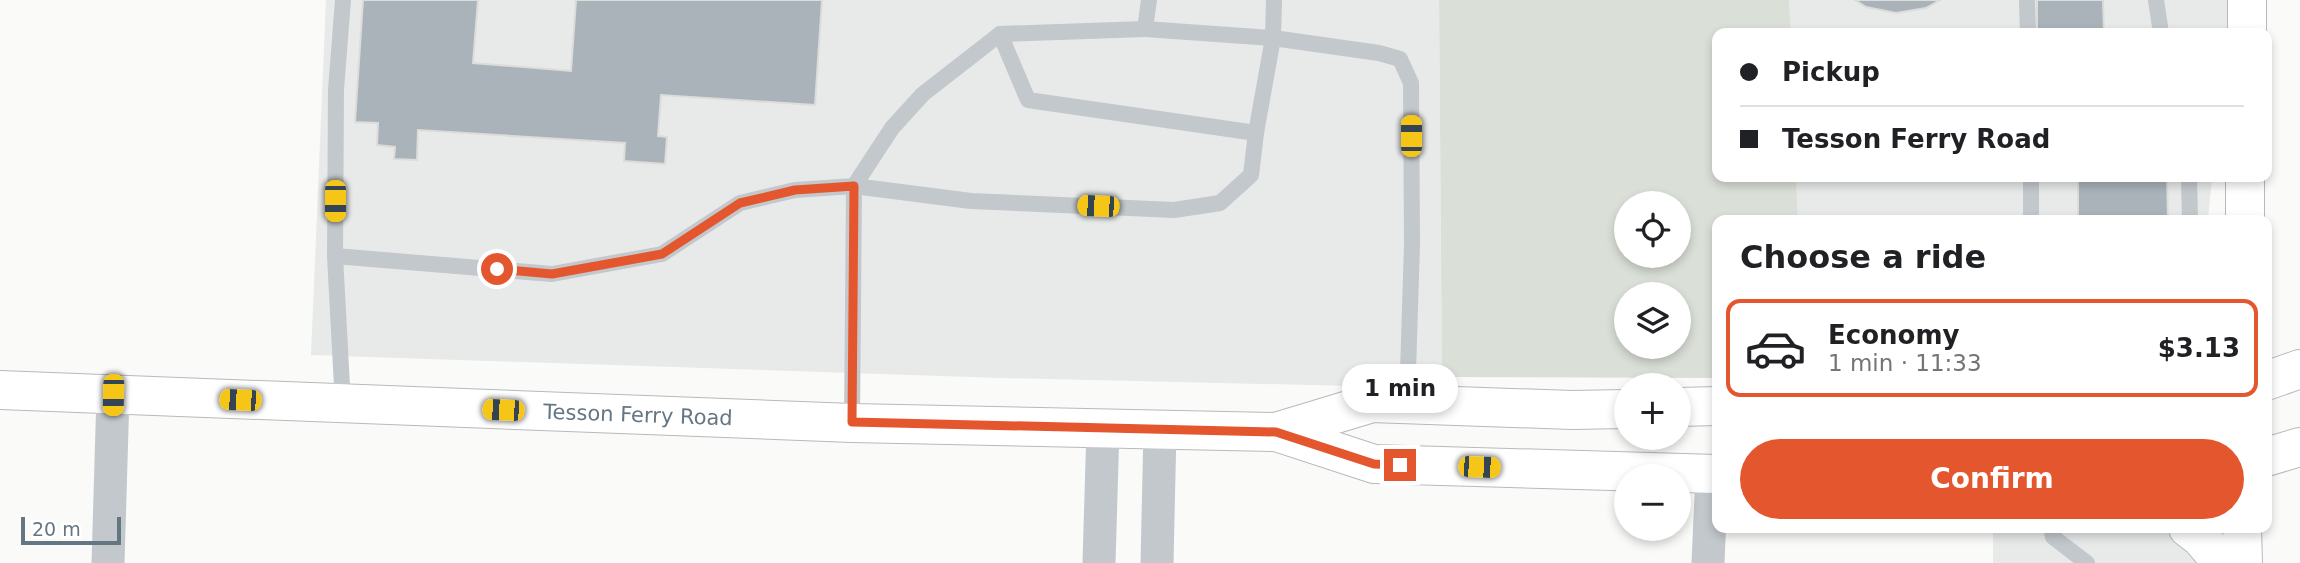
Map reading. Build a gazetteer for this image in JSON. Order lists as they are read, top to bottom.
{
  "streets": {
    "main road": ["Tesson Ferry Road"]
  },
  "scale_bar": "20 m",
  "page": {
    "banner": ["Pickup", "Tesson Ferry Road"],
    "map_buttons": ["+", "−"],
    "heading": "Choose a ride",
    "list": [
      {
        "name": "Economy",
        "note": "1 min · 11:33",
        "value": "$3.13"
      }
    ],
    "bubble": "1 min",
    "buttons": "Confirm",
    "scale": "20 m"
  }
}
